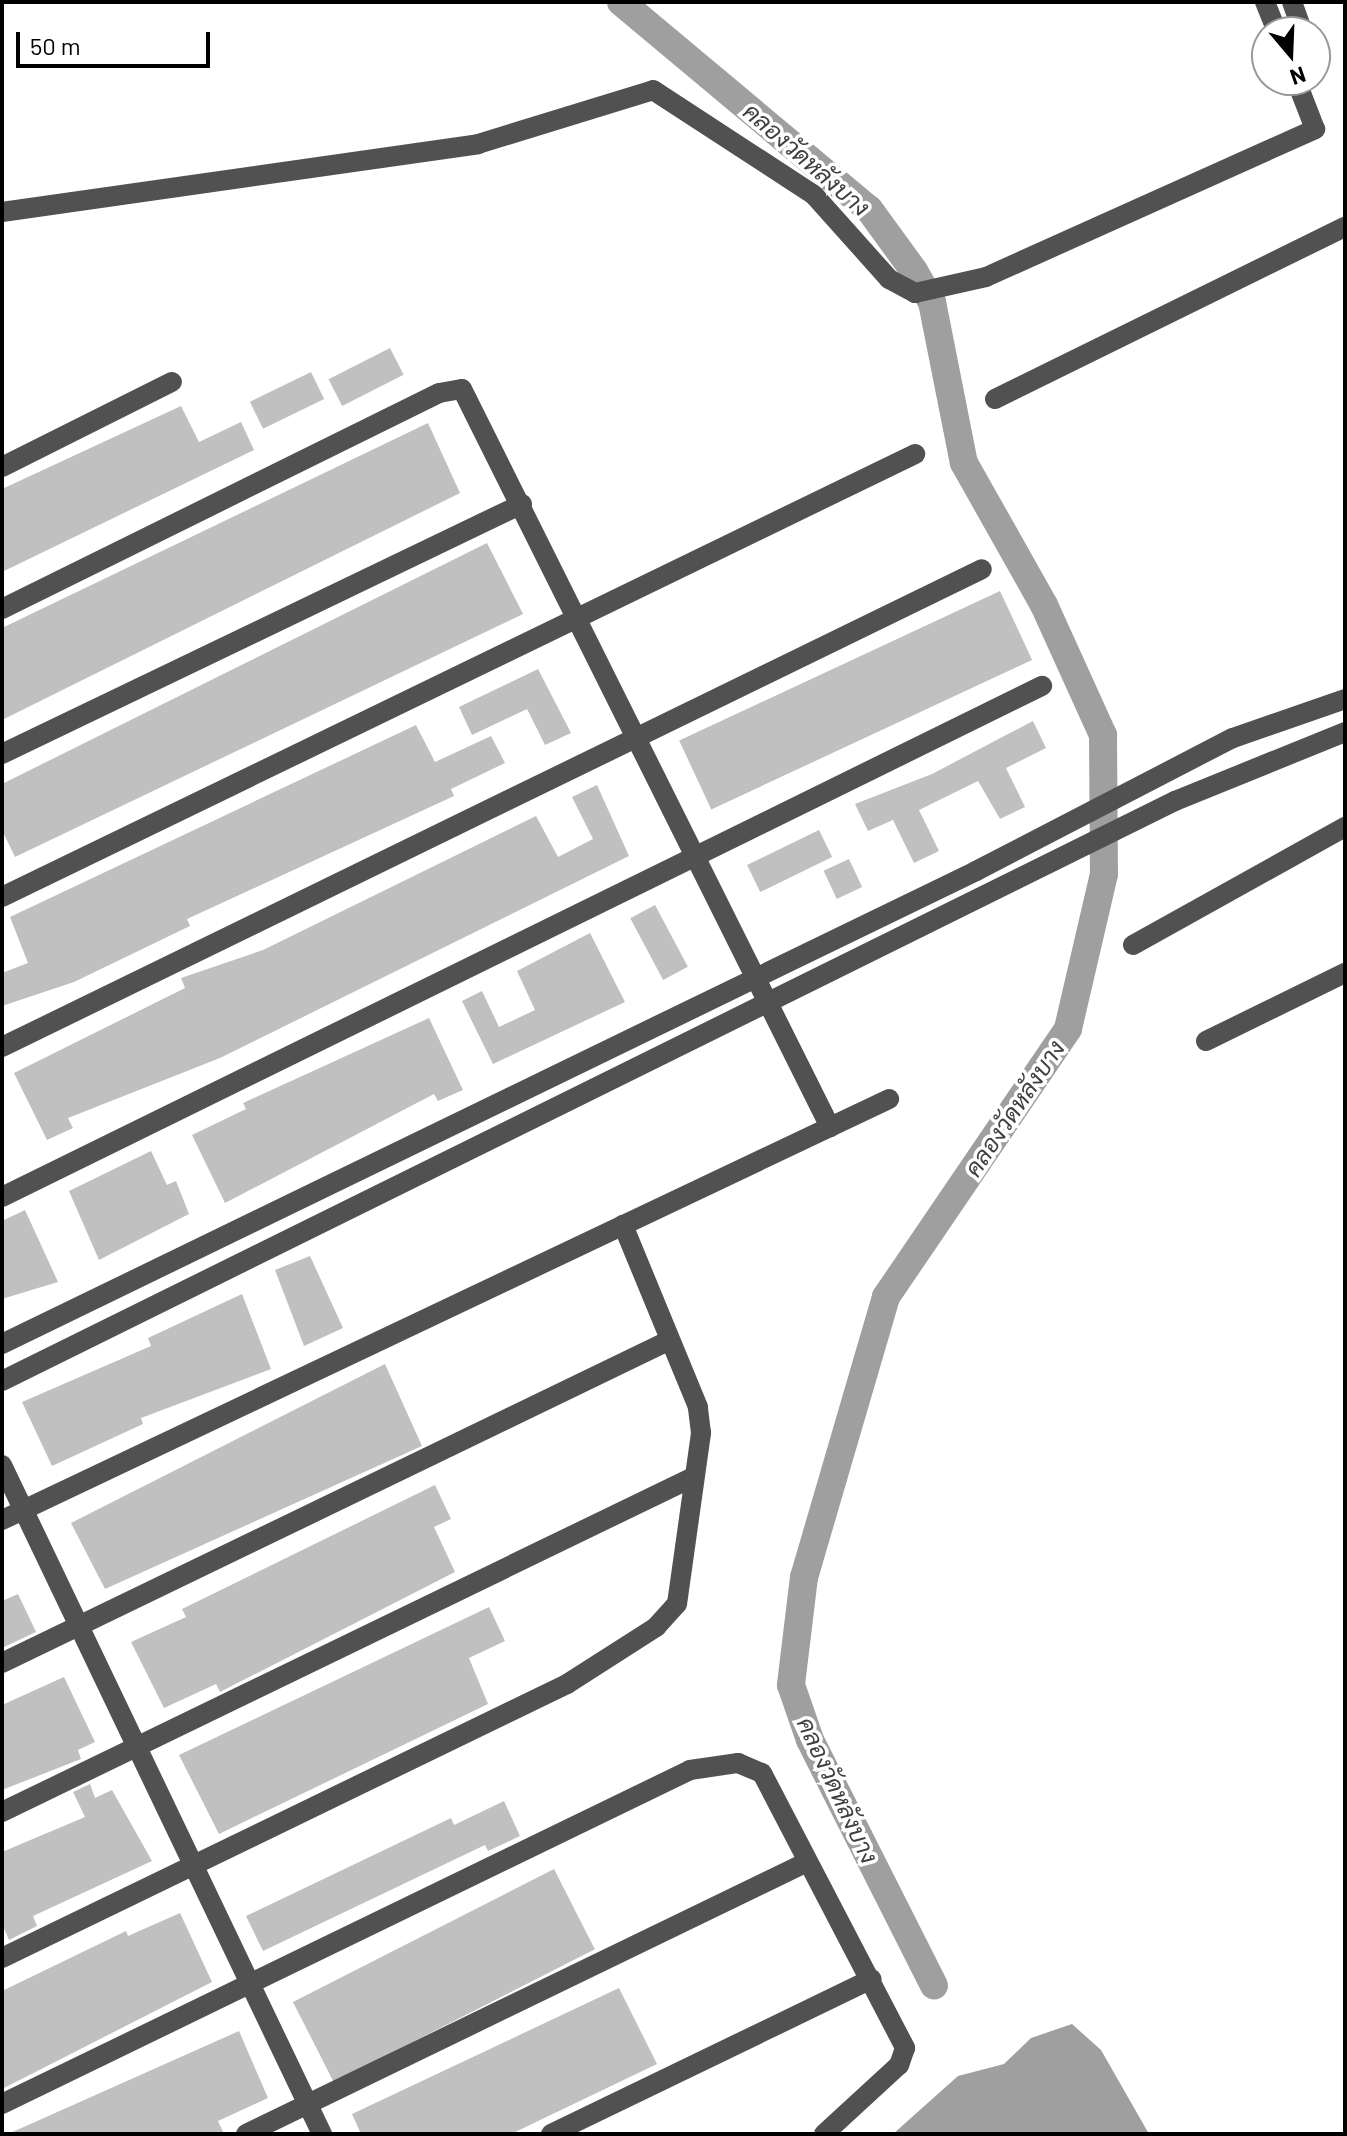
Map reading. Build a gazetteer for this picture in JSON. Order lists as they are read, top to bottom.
{
  "water": ["คลองวัดหลังบาง"],
  "scale_bar": "50 m",
  "north": "bottom"
}
